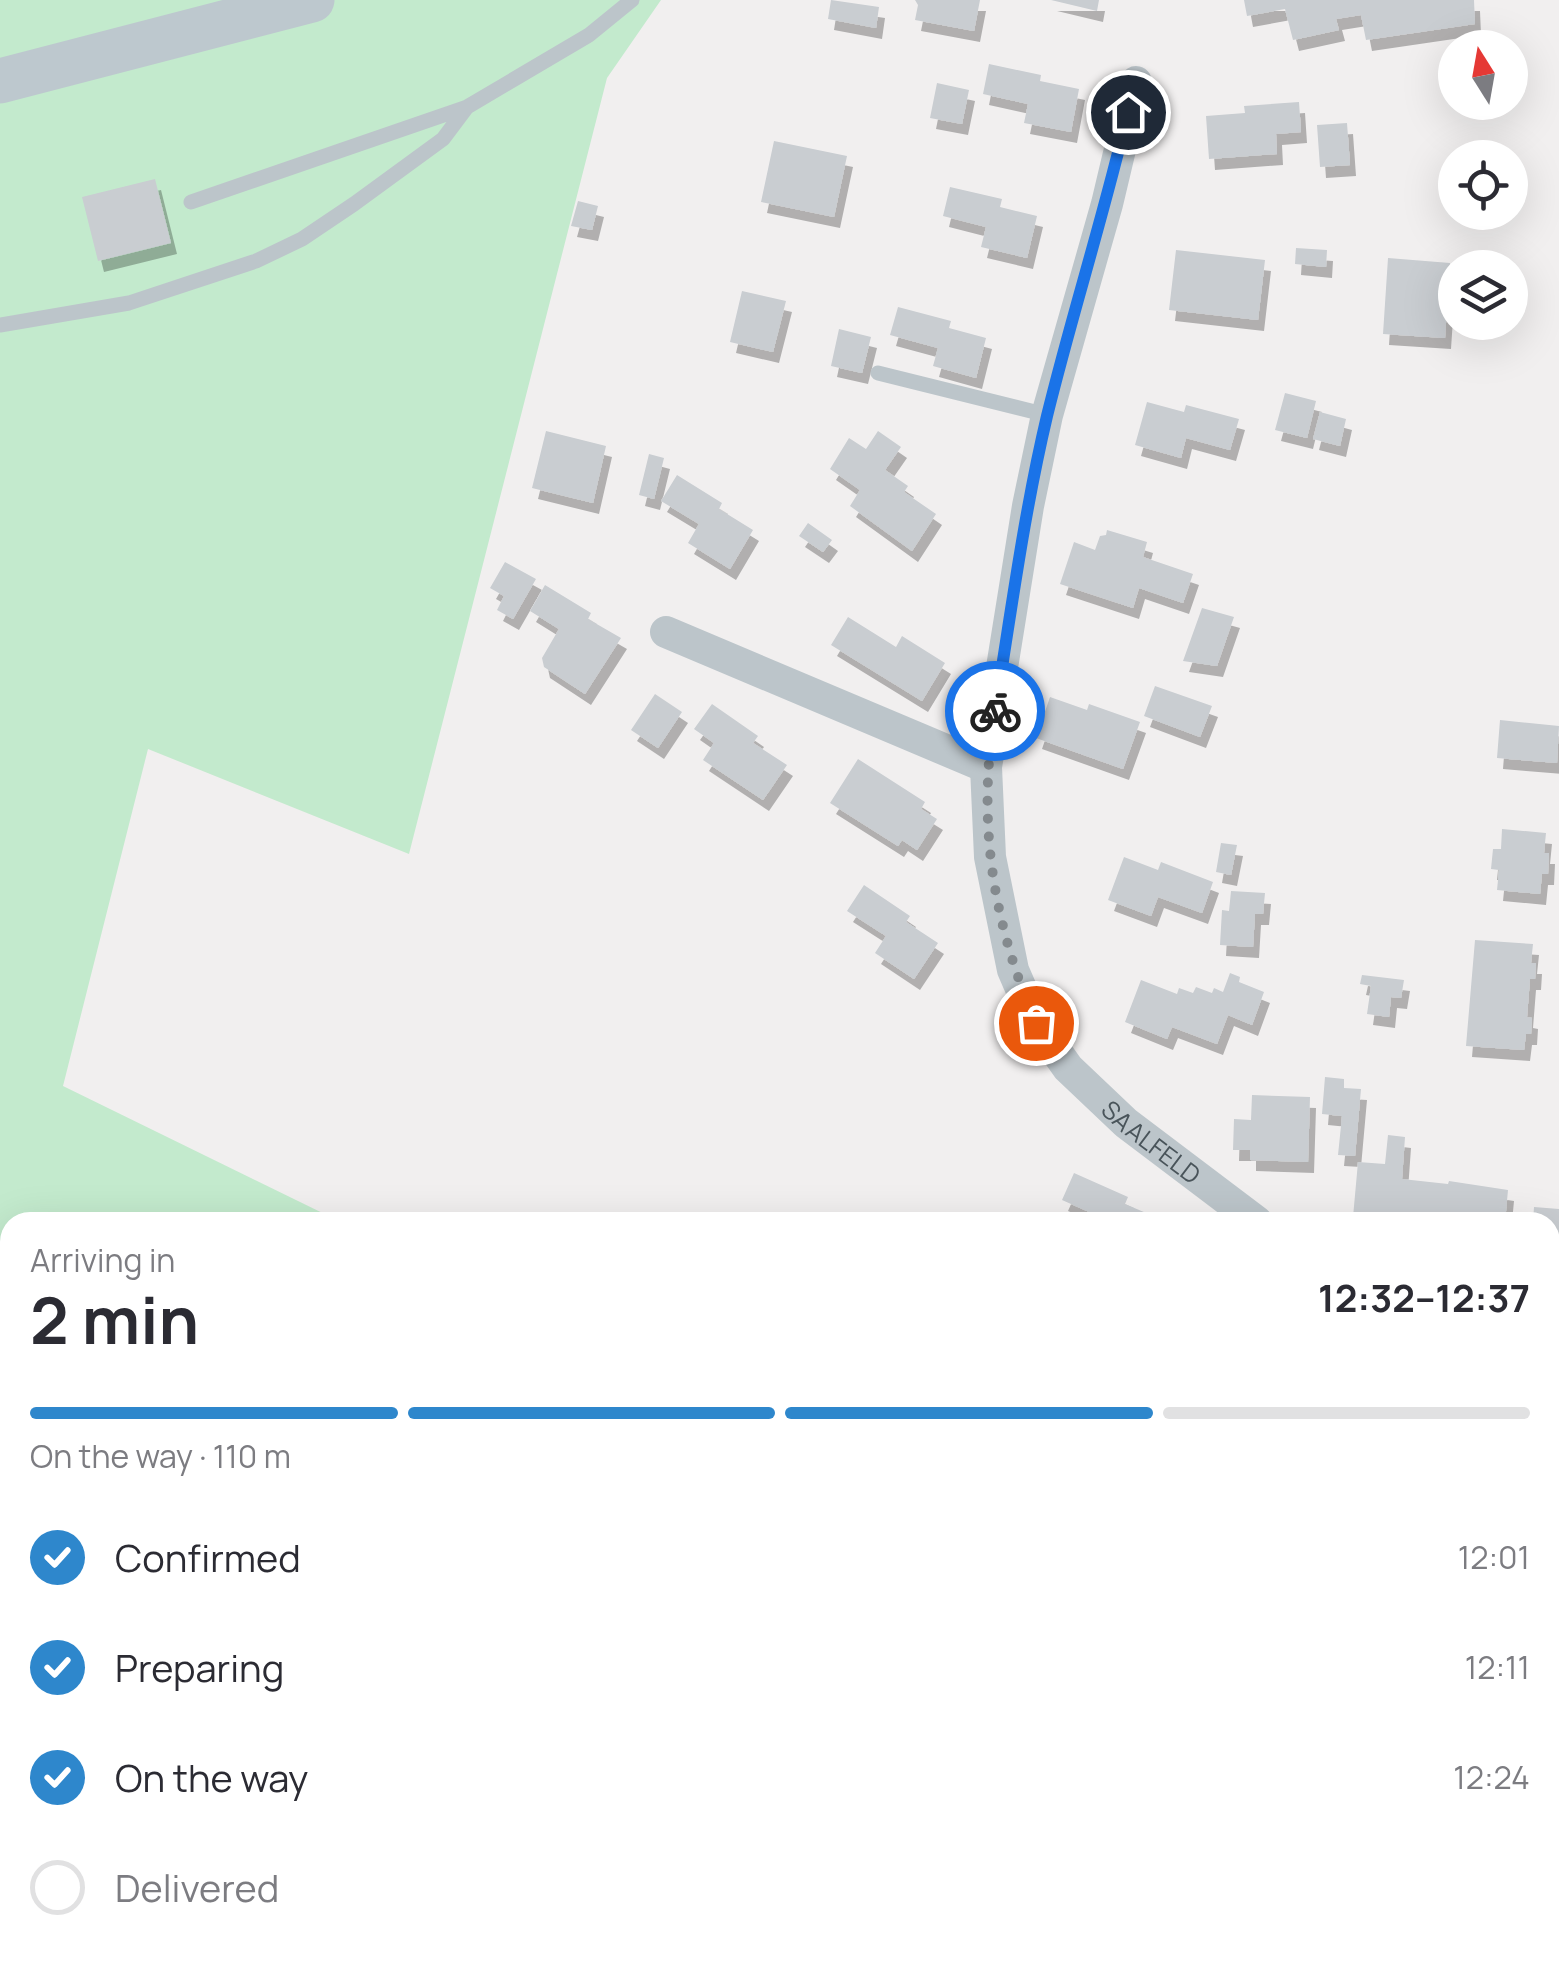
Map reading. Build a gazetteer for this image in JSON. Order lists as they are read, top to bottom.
{
  "streets": {
    "street": ["SAALFELD"]
  },
  "north": "top",
  "page": {
    "heading": ["2 min", "Arriving in", "12:32–12:37"],
    "bar": "On the way · 110 m",
    "list": [
      ["Confirmed", "12:01"],
      ["Preparing", "12:11"],
      ["On the way", "12:24"],
      "Delivered"
    ]
  }
}
